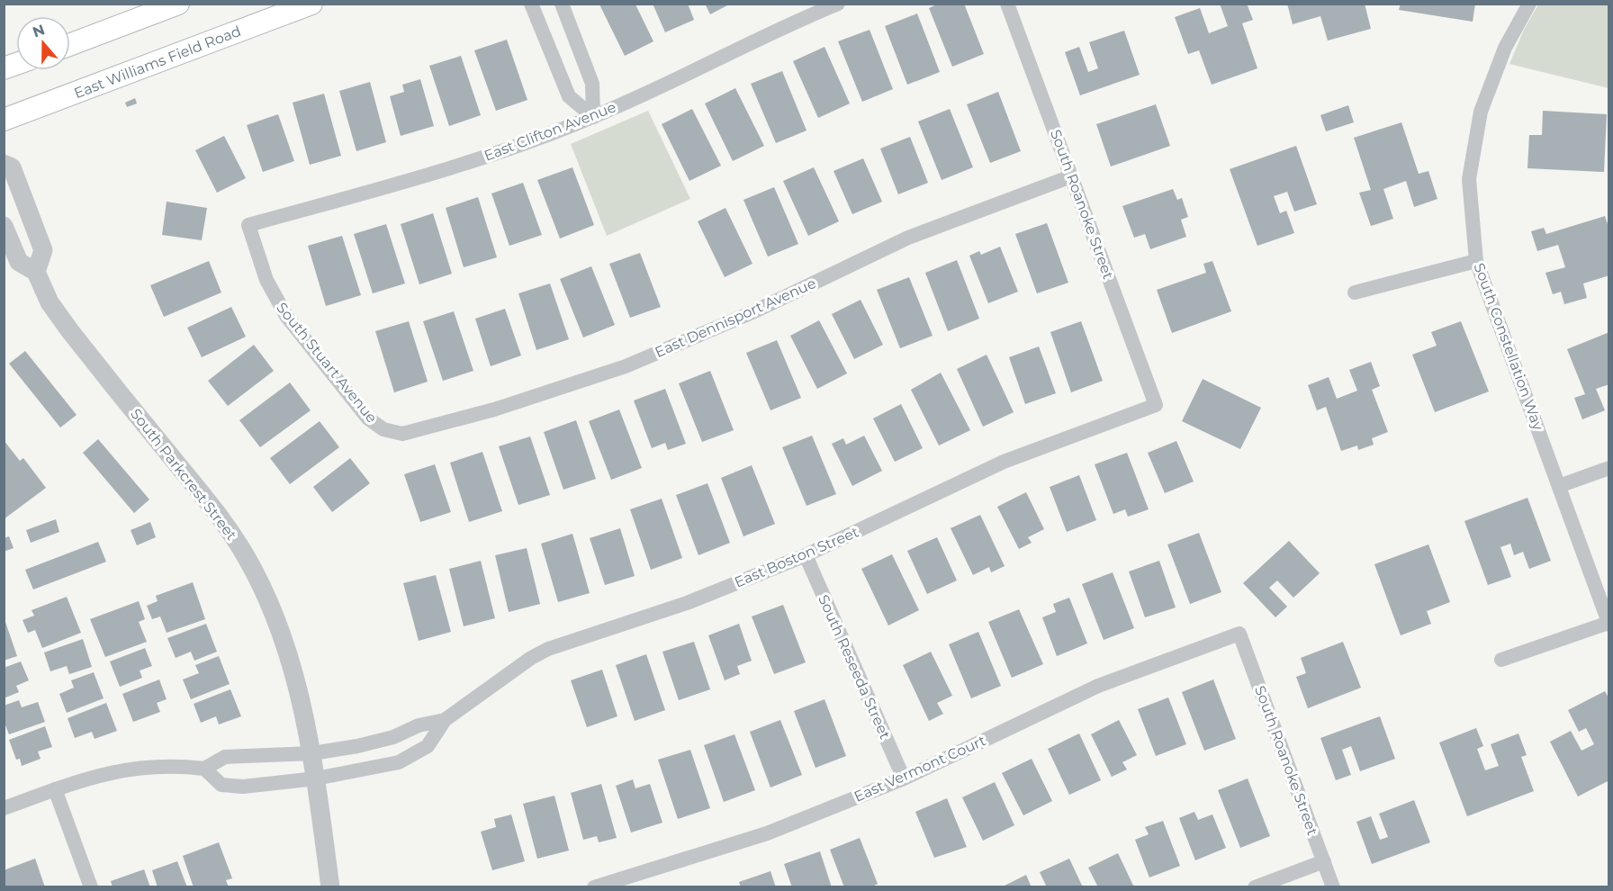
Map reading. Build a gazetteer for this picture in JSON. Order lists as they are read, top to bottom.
{
  "streets": {
    "main road": ["East Williams Field Road"],
    "street": [
      "East Clifton Avenue",
      "South Roanoke Street",
      "East Dennisport Avenue",
      "South Constellation Way",
      "South Stuart Avenue",
      "South Parkcrest Street",
      "East Boston Street",
      "South Reseeda Street",
      "East Vermont Court"
    ]
  },
  "crossings": [
    ["East Clifton Avenue", "South Stuart Avenue"],
    ["South Roanoke Street", "East Dennisport Avenue"],
    ["South Roanoke Street", "East Boston Street"],
    ["South Roanoke Street", "East Vermont Court"],
    ["East Dennisport Avenue", "South Stuart Avenue"],
    ["South Parkcrest Street", "East Boston Street"],
    ["East Boston Street", "South Reseeda Street"],
    ["South Reseeda Street", "East Vermont Court"]
  ],
  "north": "top"
}
